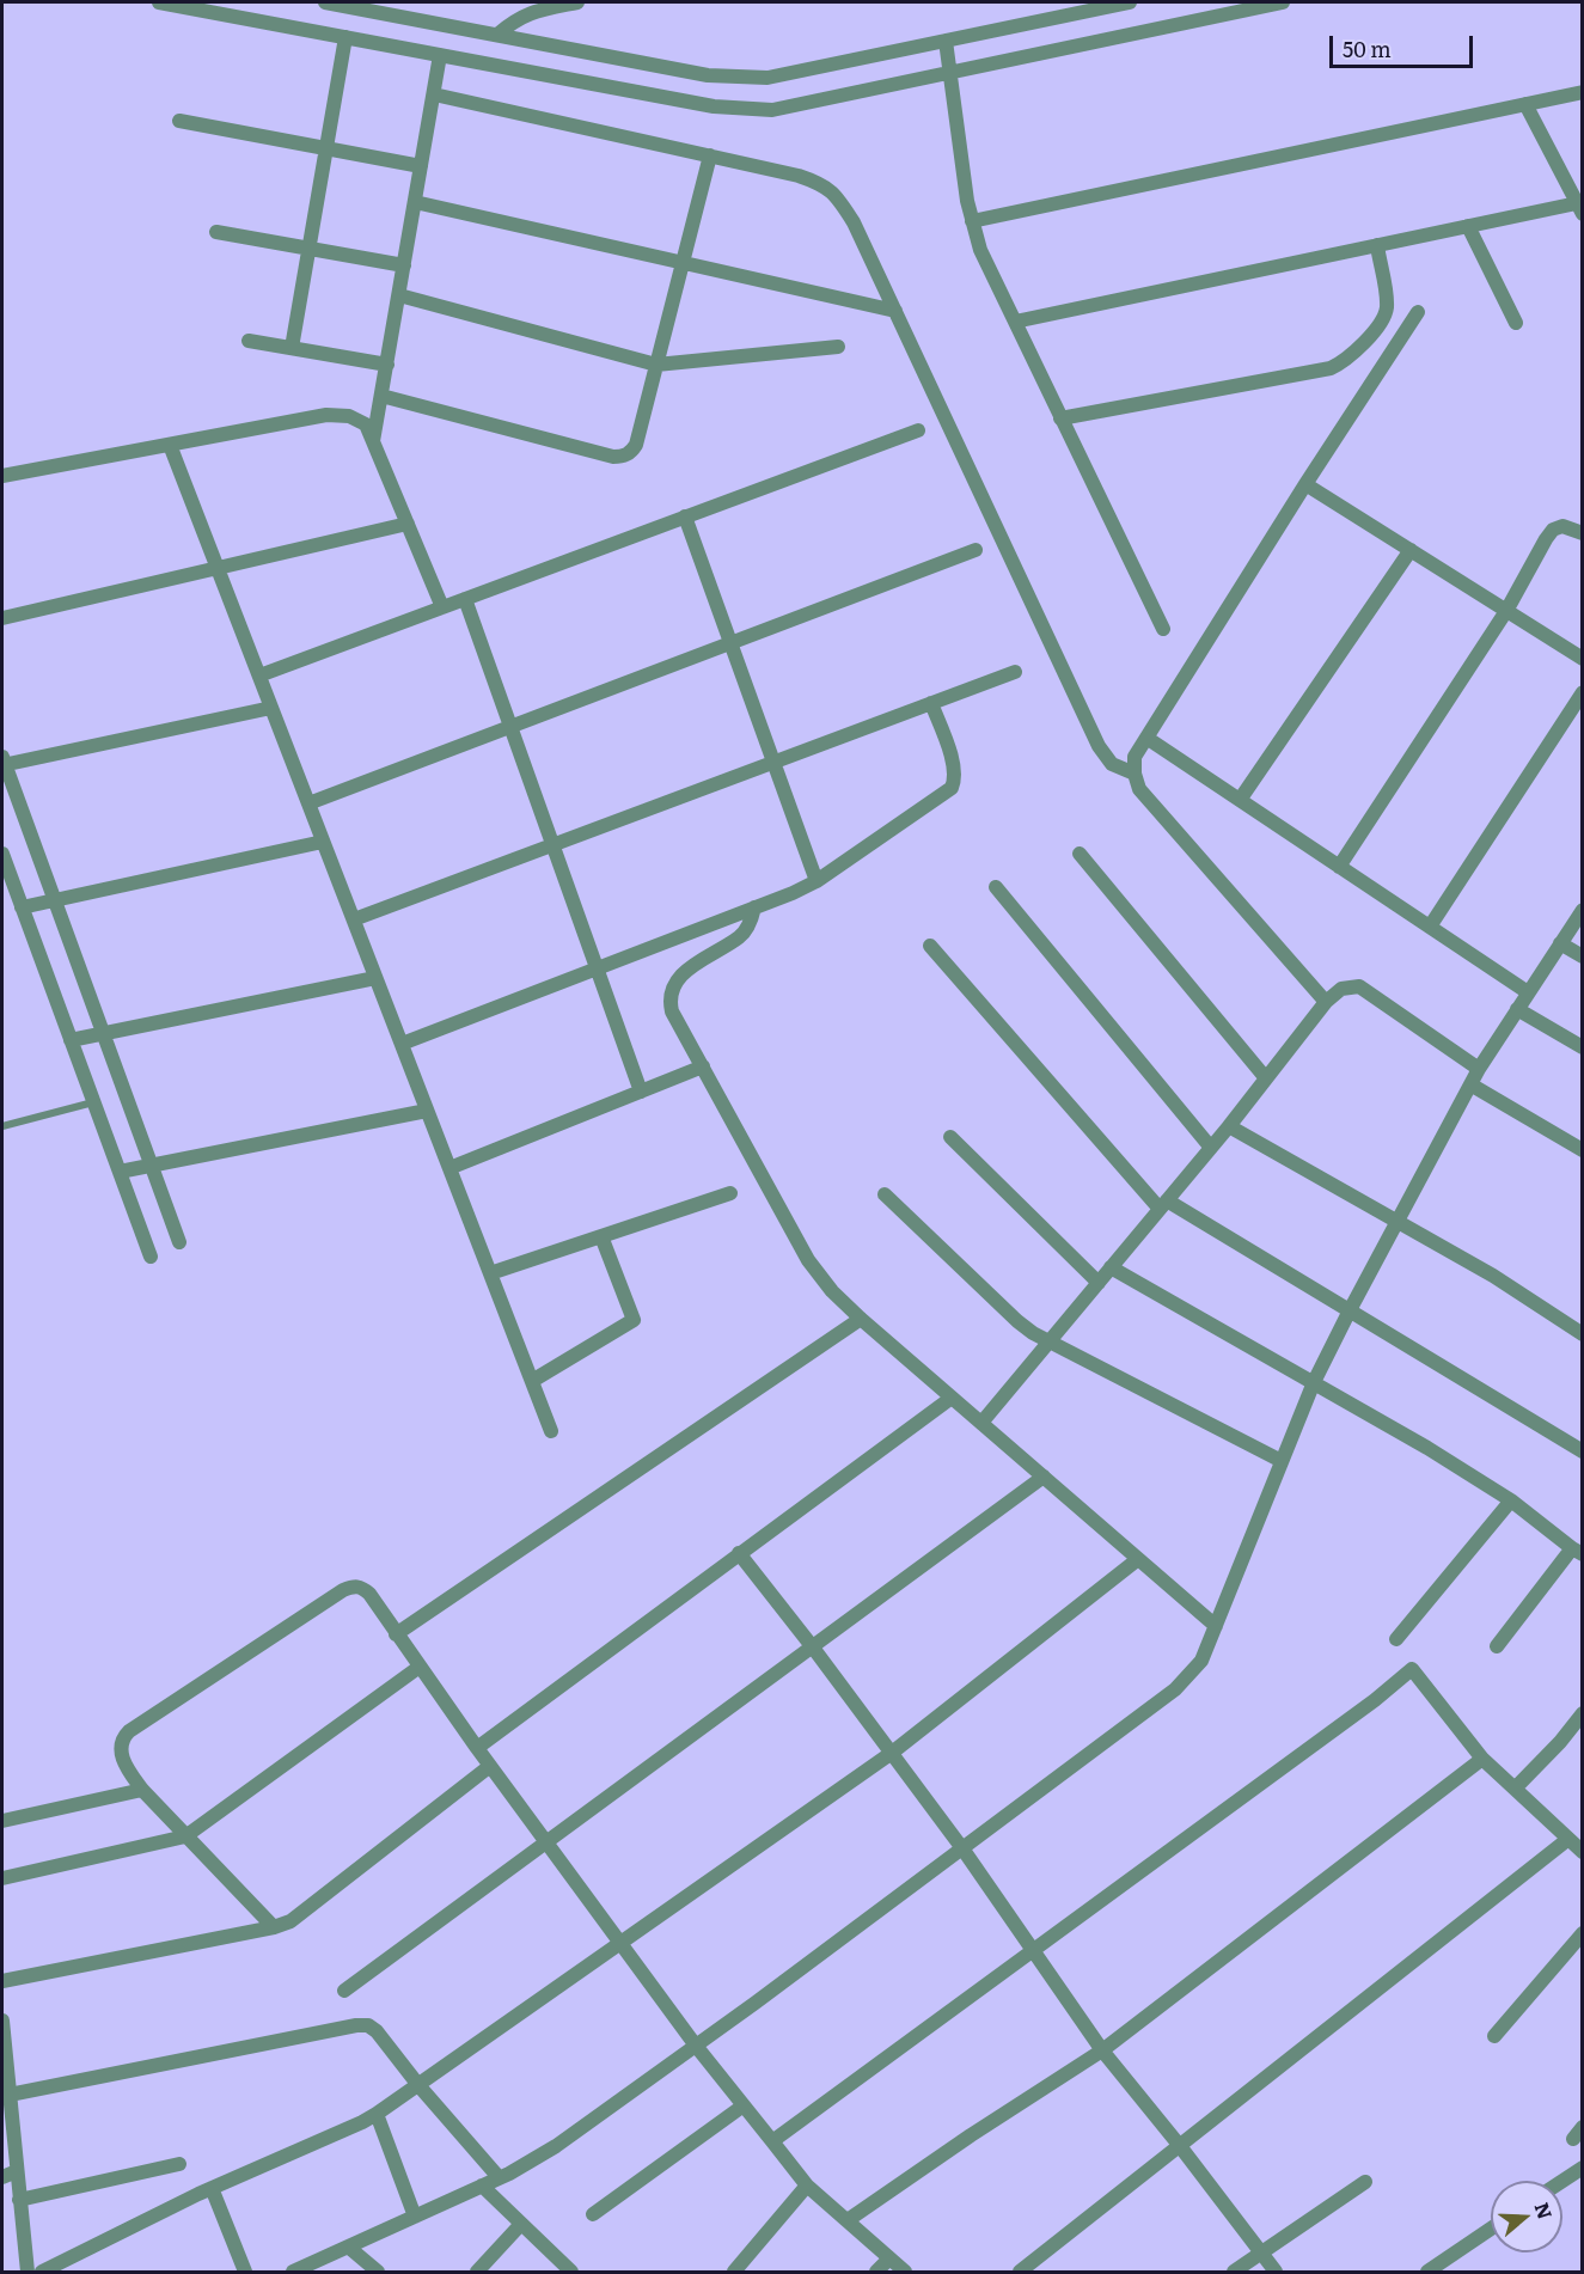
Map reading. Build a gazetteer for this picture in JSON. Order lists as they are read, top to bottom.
{
  "scale_bar": "50 m",
  "north": "right"
}
